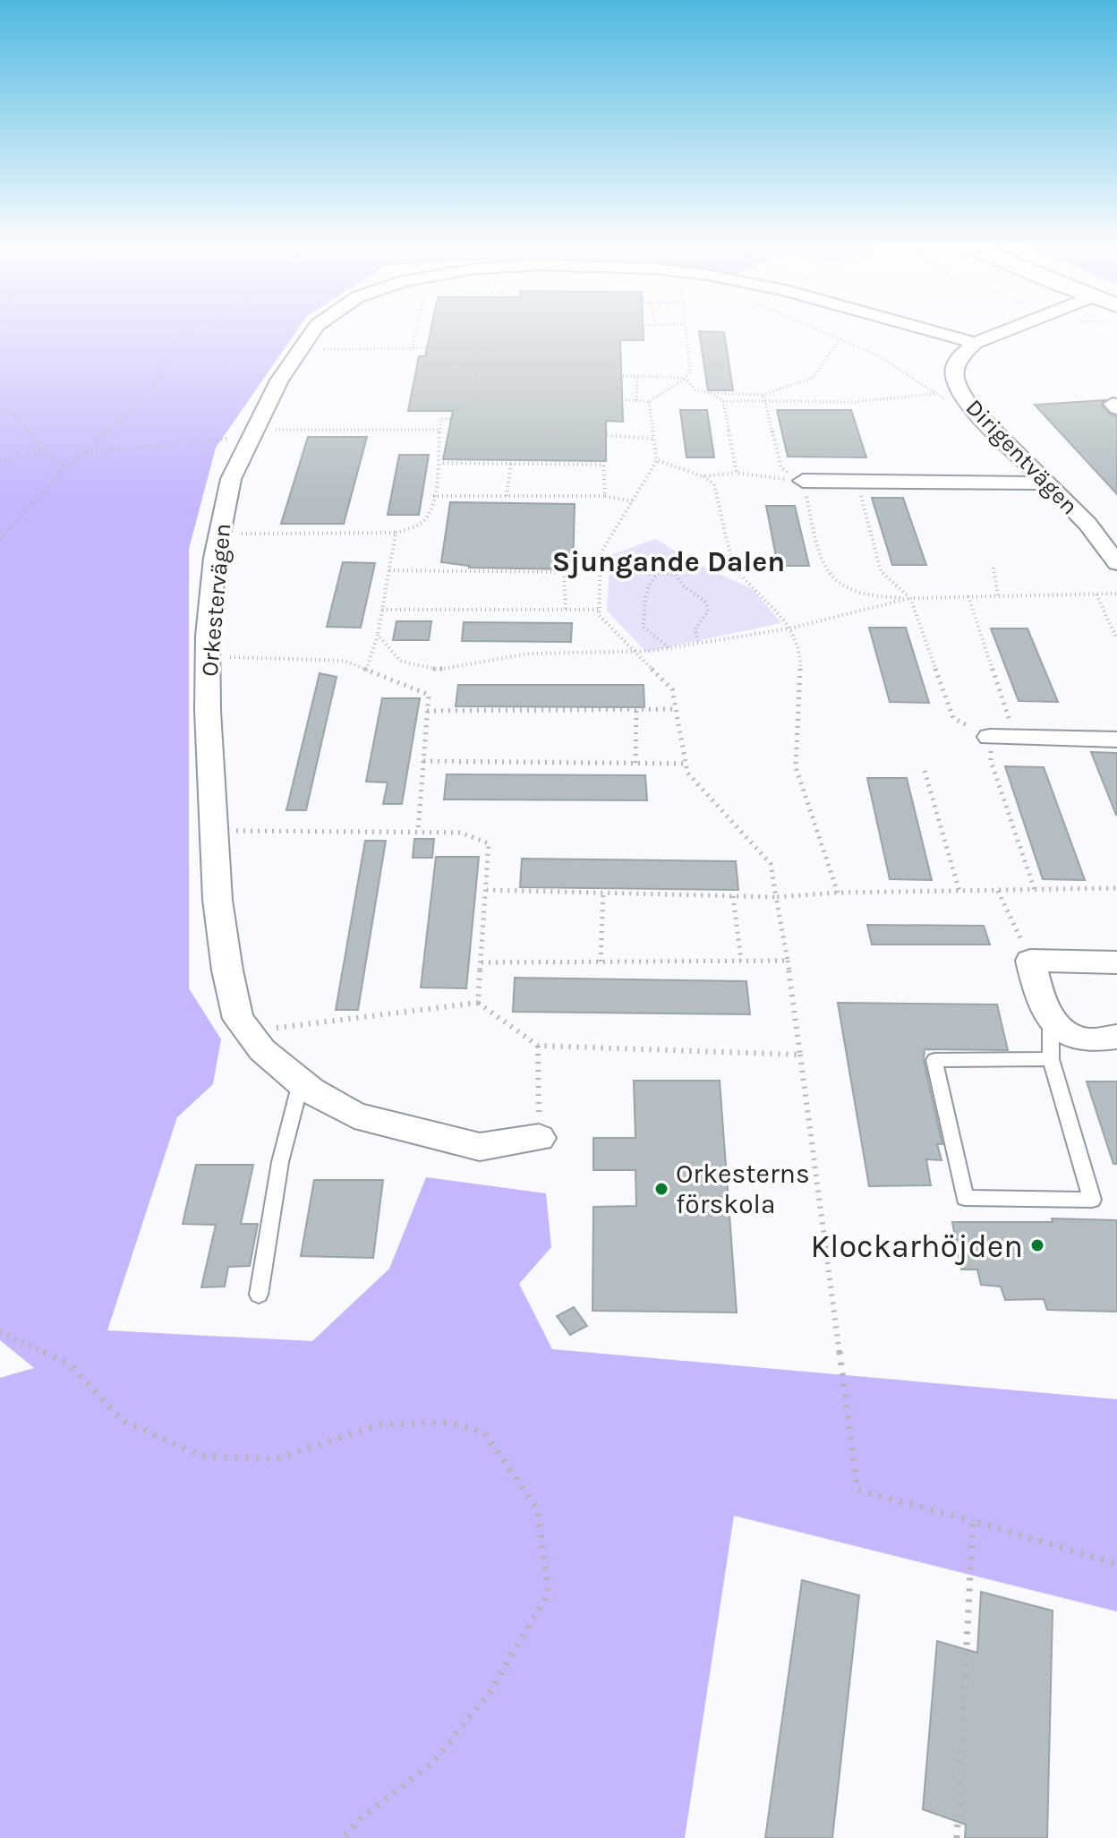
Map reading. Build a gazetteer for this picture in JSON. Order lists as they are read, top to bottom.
{
  "streets": {
    "street": ["Dirigentvägen", "Orkestervägen"]
  },
  "crossings": [
    ["Dirigentvägen", "Orkestervägen"]
  ],
  "districts": ["Sjungande Dalen"],
  "places": ["Orkesterns förskola", "Klockarhöjden"]
}
